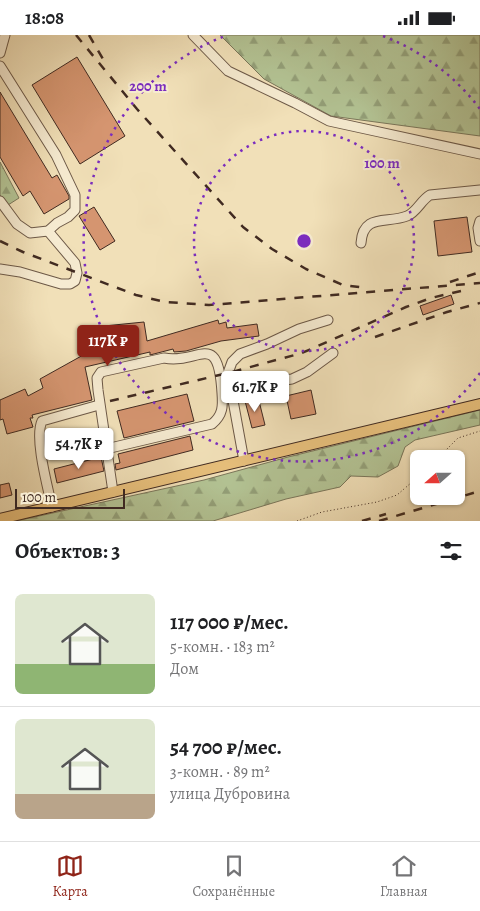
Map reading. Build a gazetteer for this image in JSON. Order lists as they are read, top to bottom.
{
  "scale_bar": "100 m",
  "north": "left",
  "page": {
    "status": "18:08",
    "price": ["117K ₽", "61.7K ₽", "54.7K ₽"],
    "scale": "100 m",
    "heading": "Объектов: 3",
    "list": [
      {
        "name": "117 000 ₽/мес.",
        "note": "5-комн. · 183 m² · Дом"
      },
      {
        "name": "54 700 ₽/мес.",
        "note": "3-комн. · 89 m² · улица Дубровина"
      }
    ],
    "tabs": ["Карта", "Сохранённые", "Главная"]
  },
  "rings": ["200 m", "100 m"]
}
